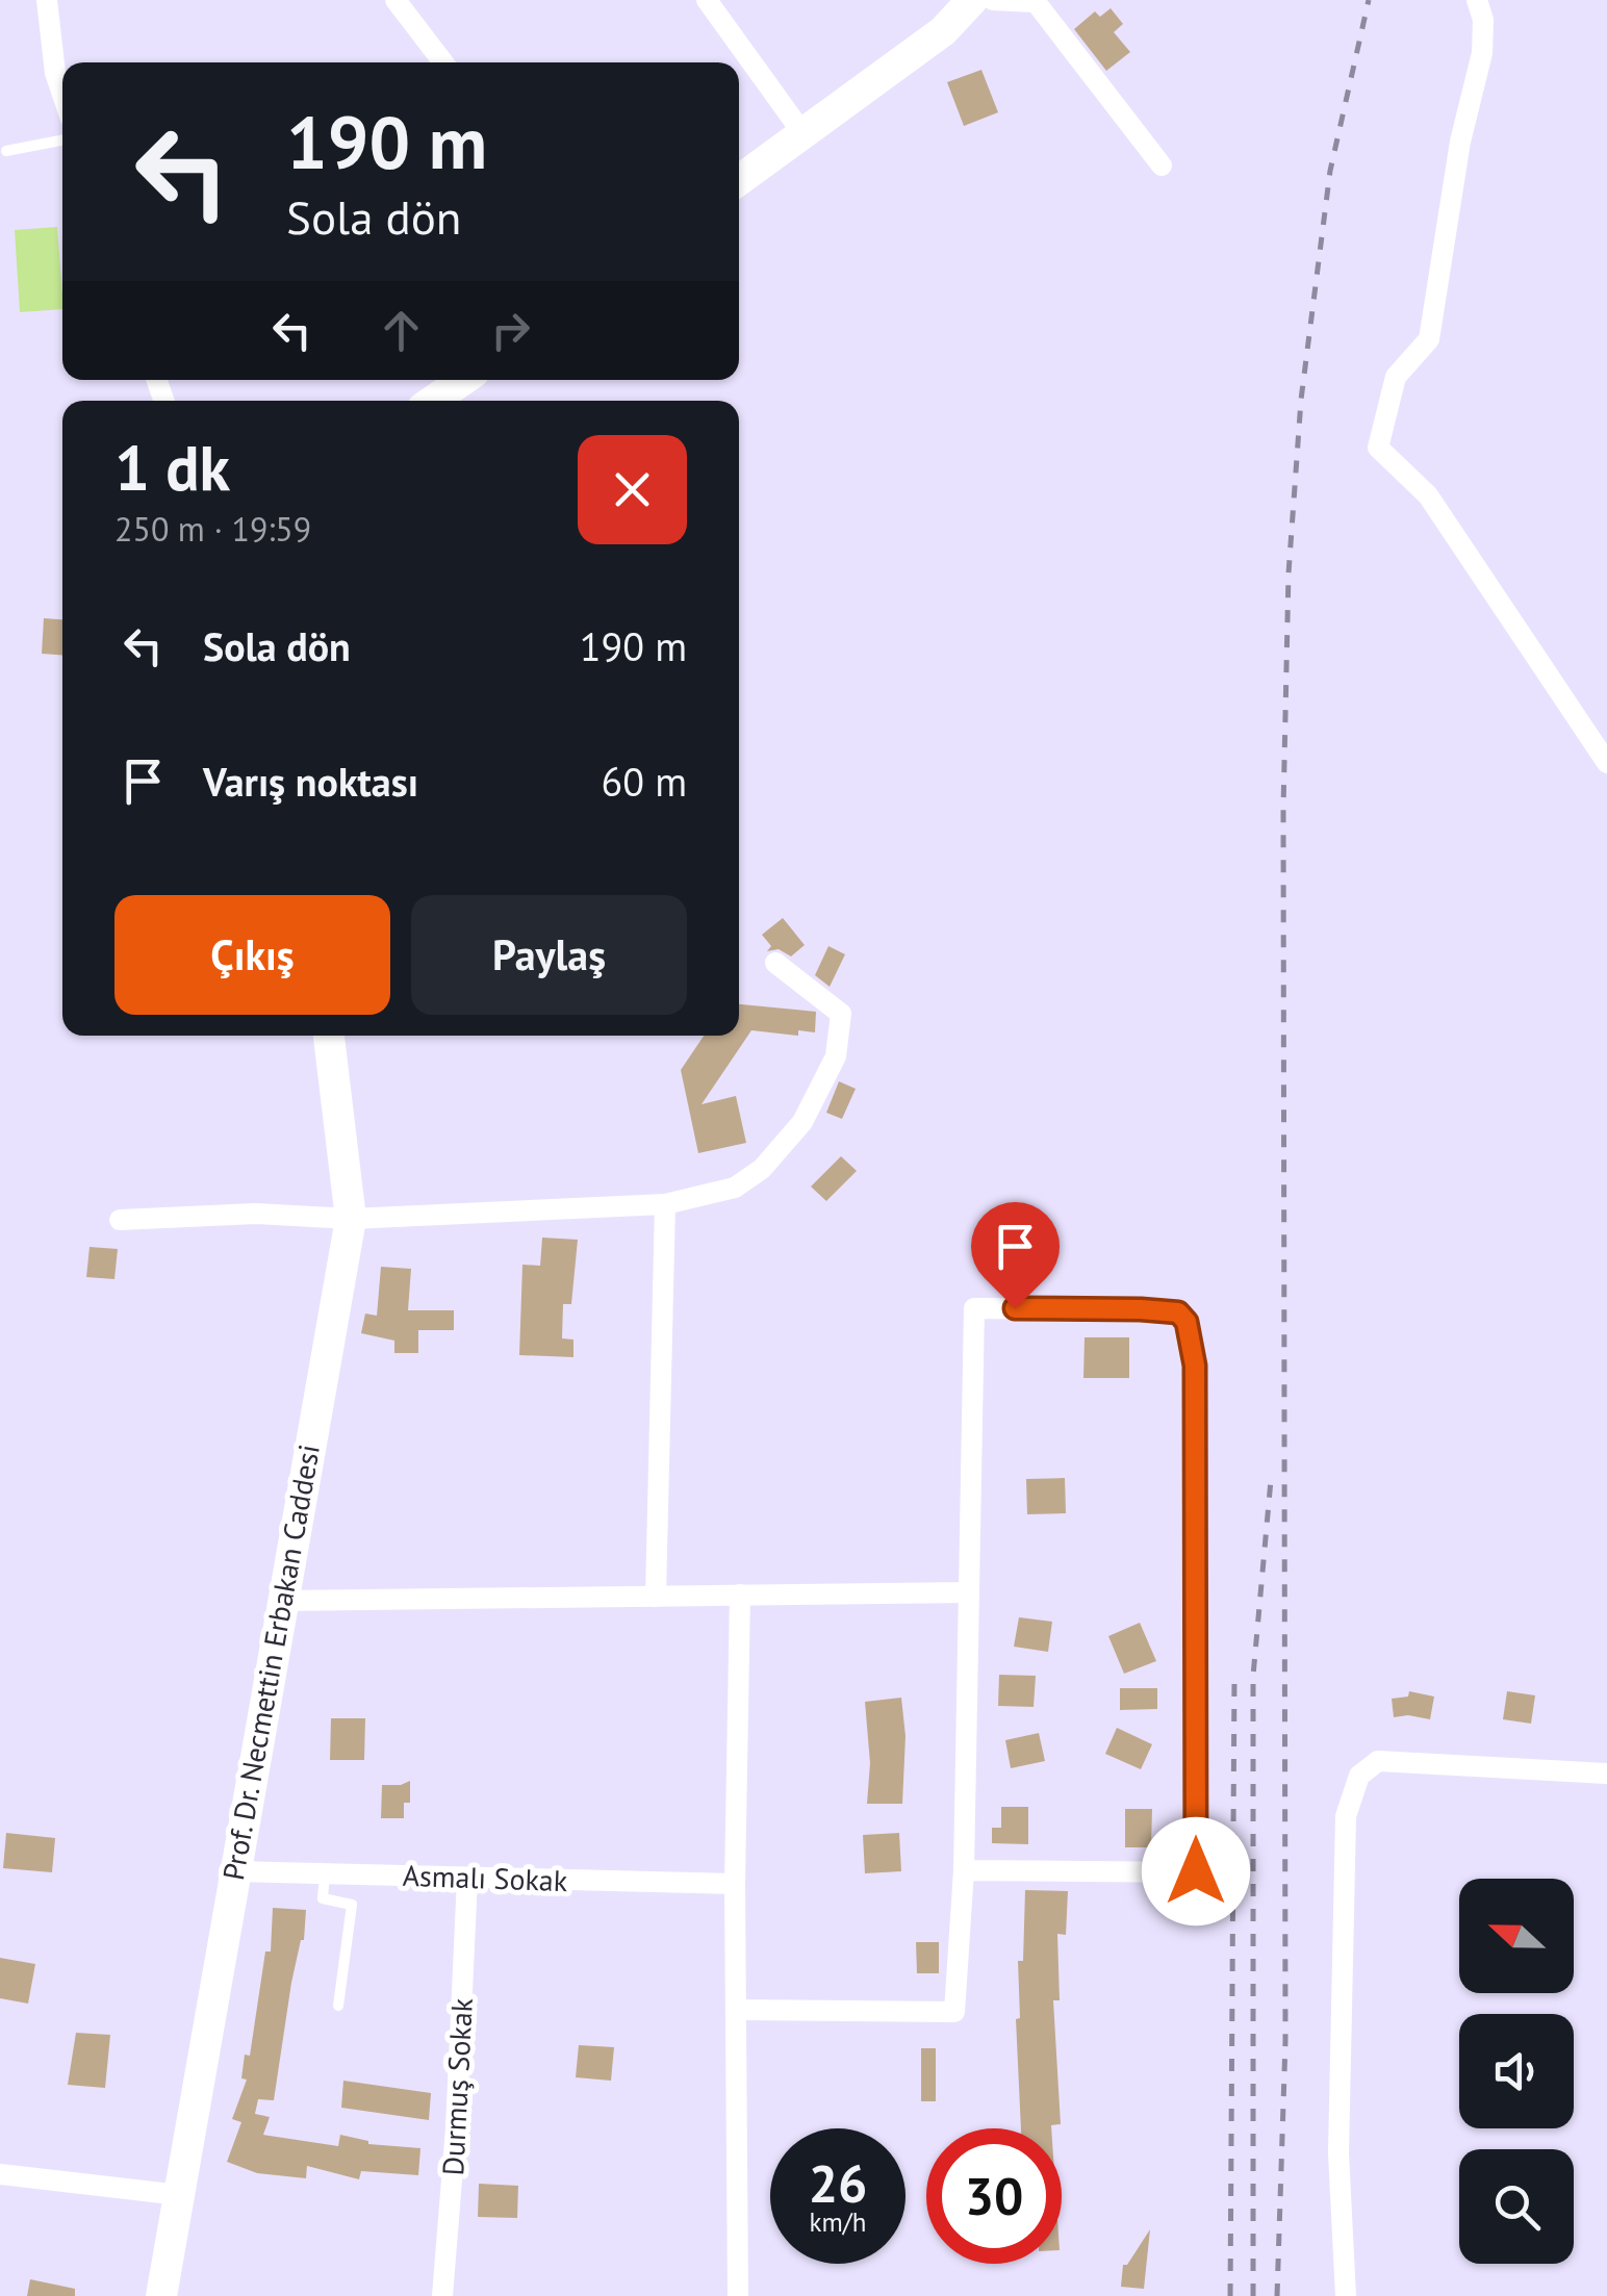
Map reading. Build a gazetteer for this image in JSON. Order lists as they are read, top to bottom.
{
  "streets": {
    "street": ["Prof. Dr. Necmettin Erbakan Caddesi", "Asmalı Sokak", "Durmuş Sokak"]
  },
  "crossings": [
    ["Prof. Dr. Necmettin Erbakan Caddesi", "Asmalı Sokak"],
    ["Asmalı Sokak", "Durmuş Sokak"]
  ],
  "north": "left",
  "page": {
    "turn": ["190 m", "Sola dön"],
    "heading": ["1 dk", "250 m · 19:59"],
    "list": [
      {
        "name": "Sola dön",
        "value": "190 m"
      },
      {
        "name": "Varış noktası",
        "value": "60 m"
      }
    ],
    "buttons": ["Çıkış", "Paylaş"],
    "speed": "26 km/h",
    "limit": "30"
  }
}
